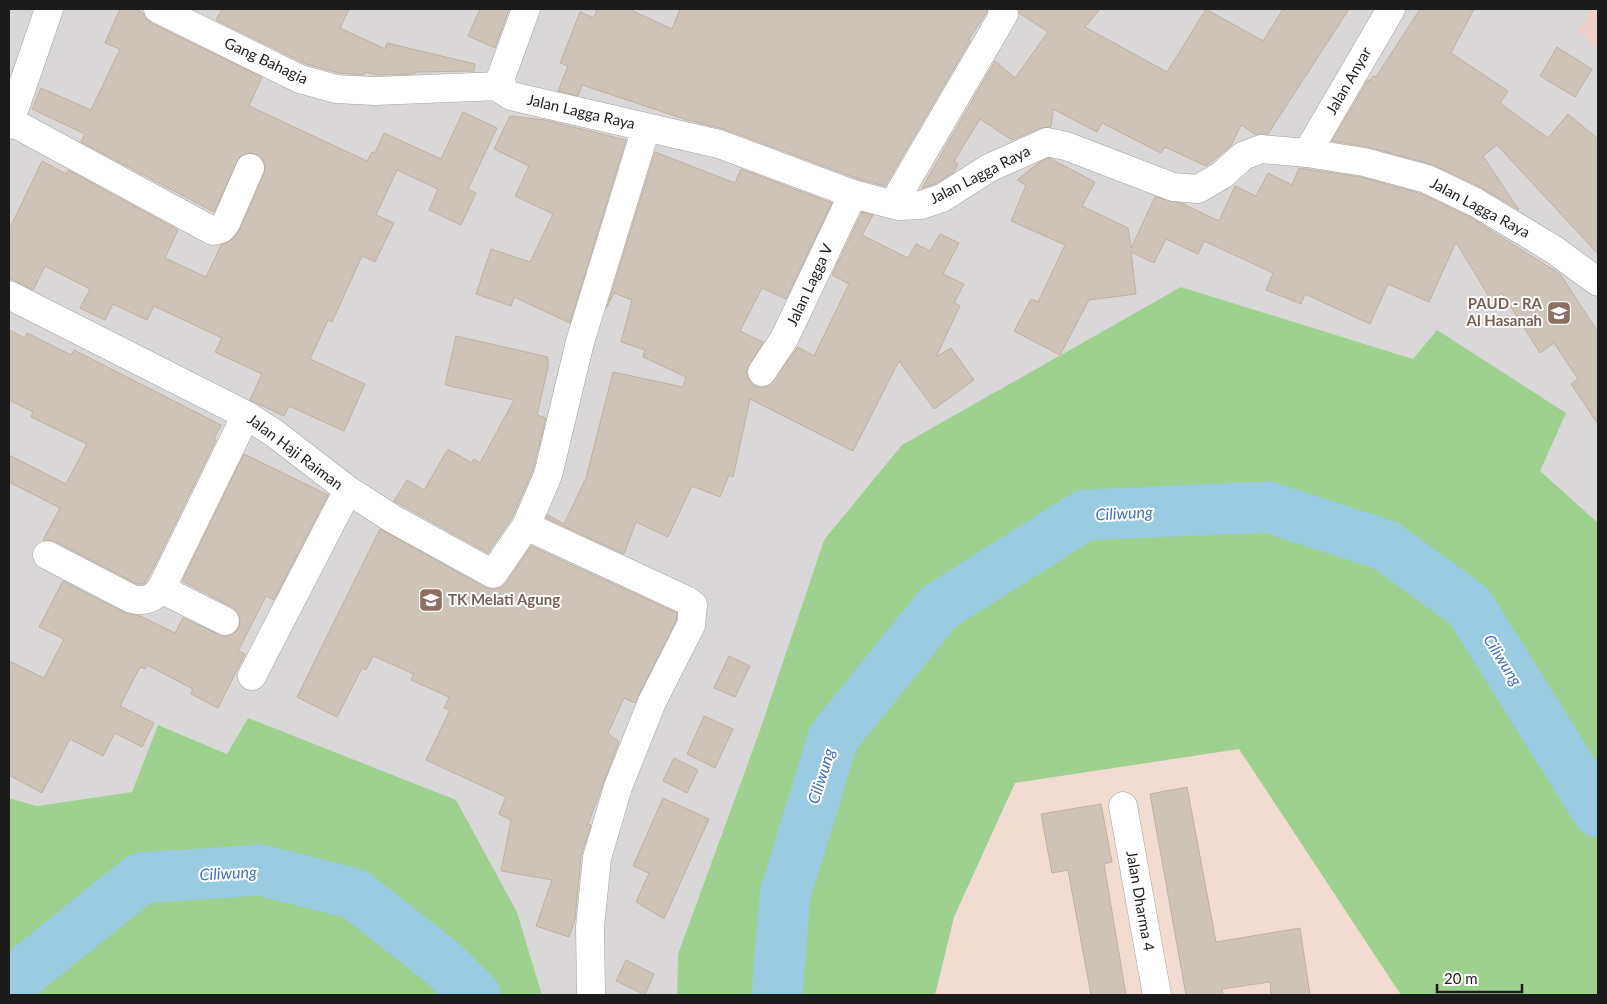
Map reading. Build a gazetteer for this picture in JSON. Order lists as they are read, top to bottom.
{
  "streets": {
    "street": [
      "Gang Bahagia",
      "Jalan Anyar",
      "Jalan Lagga Raya",
      "Jalan Lagga V",
      "Jalan Haji Raiman",
      "Jalan Dharma 4"
    ]
  },
  "crossings": [
    ["Gang Bahagia", "Jalan Lagga Raya"],
    ["Jalan Anyar", "Jalan Lagga Raya"],
    ["Jalan Lagga Raya", "Jalan Lagga V"]
  ],
  "water": ["Ciliwung"],
  "places": {
    "school or university": ["PAUD - RA Al Hasanah", "TK Melati Agung"]
  },
  "scale_bar": "20 m"
}
